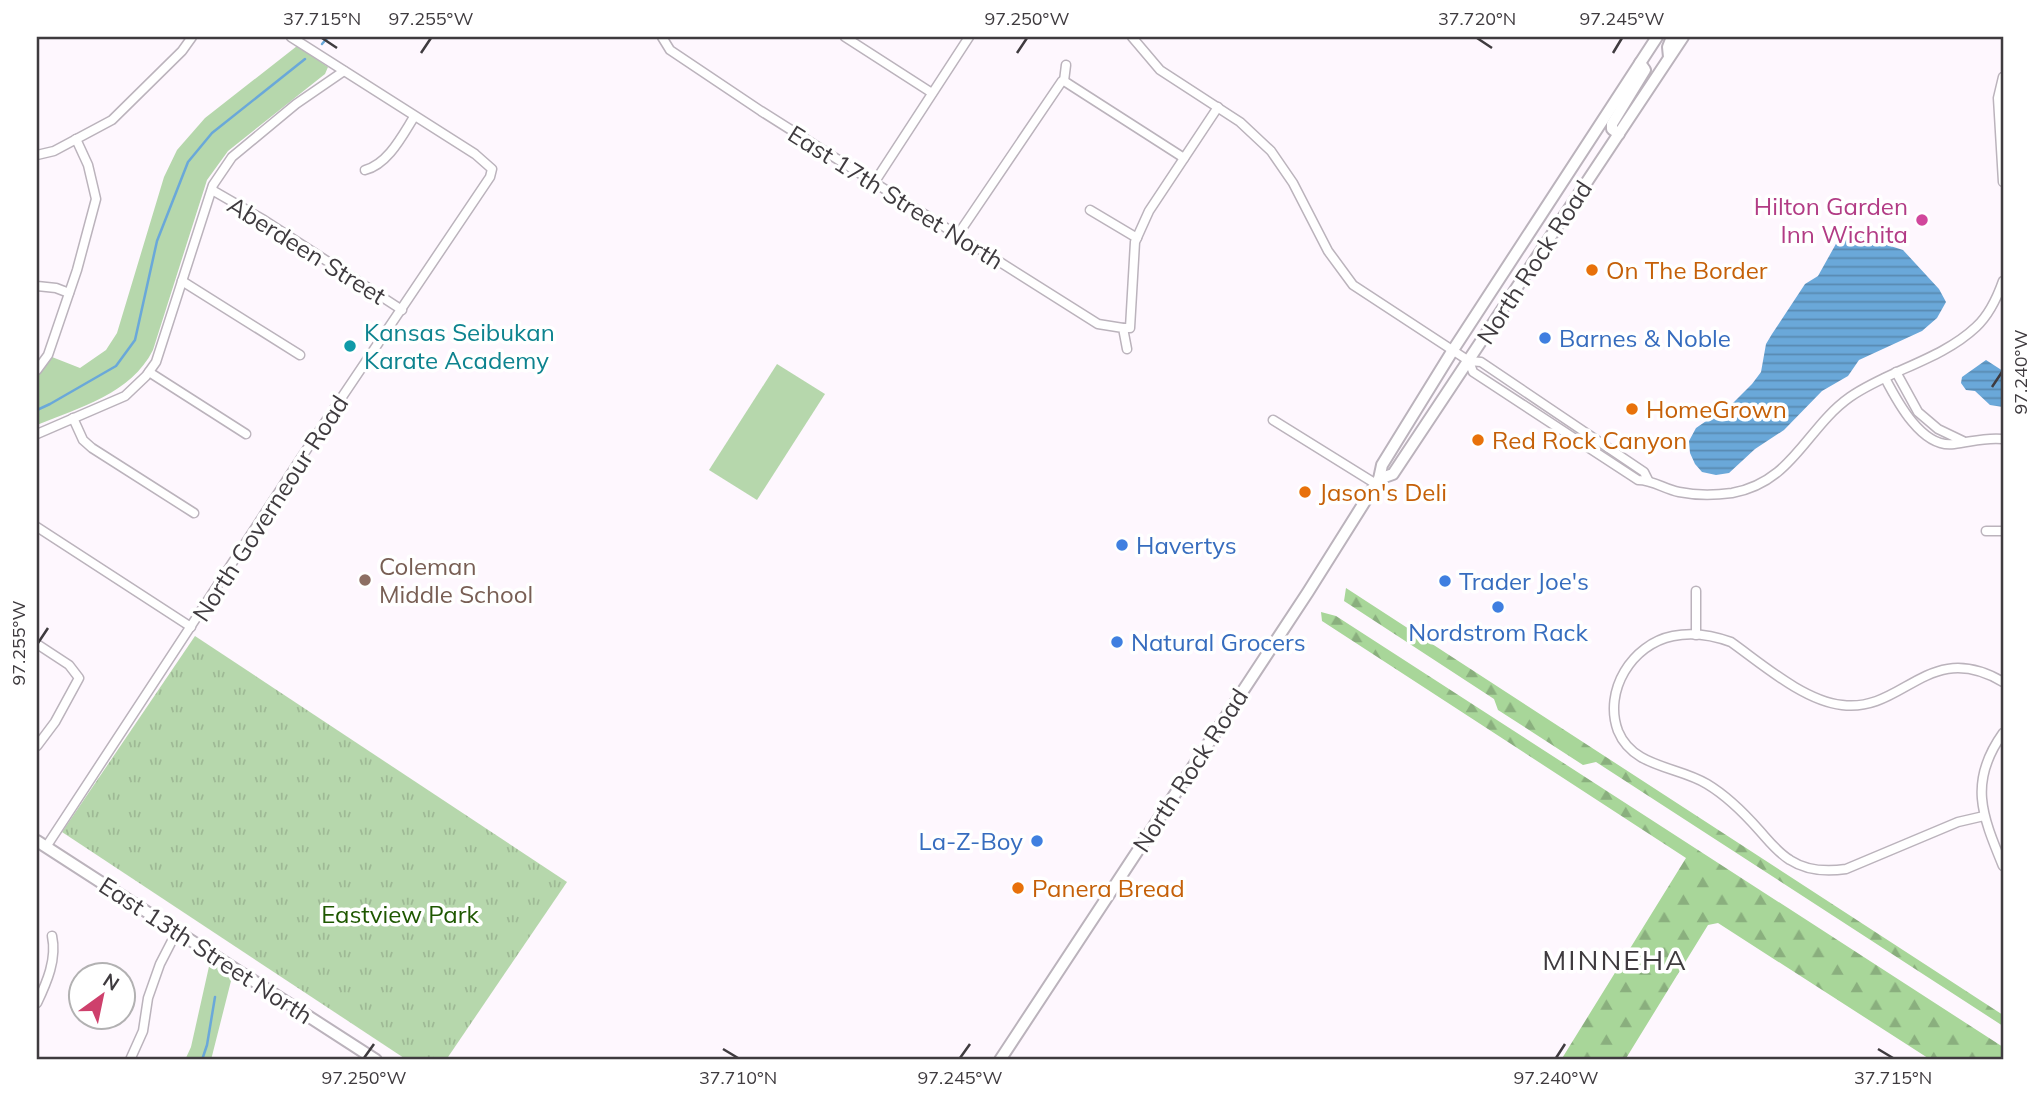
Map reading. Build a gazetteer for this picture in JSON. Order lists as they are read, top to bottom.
{
  "streets": {
    "main road": ["North Rock Road", "East 13th Street North"],
    "street": ["East 17th Street North", "Aberdeen Street", "North Governeour Road"]
  },
  "crossings": [
    ["Aberdeen Street", "North Governeour Road"],
    ["North Governeour Road", "East 13th Street North"]
  ],
  "districts": ["MINNEHA"],
  "parks": ["Eastview Park"],
  "places": [
    "Hilton Garden Inn Wichita",
    "On The Border",
    "Barnes & Noble",
    "Kansas Seibukan Karate Academy",
    "HomeGrown",
    "Red Rock Canyon",
    "Jason's Deli",
    "Havertys",
    "Coleman Middle School",
    "Trader Joe's",
    "Nordstrom Rack",
    "Natural Grocers",
    "La-Z-Boy",
    "Panera Bread"
  ],
  "north": "top right",
  "coordinates": [
    "37.715°N",
    "97.255°W",
    "97.250°W",
    "37.720°N",
    "97.245°W",
    "97.240°W",
    "37.710°N"
  ]
}
